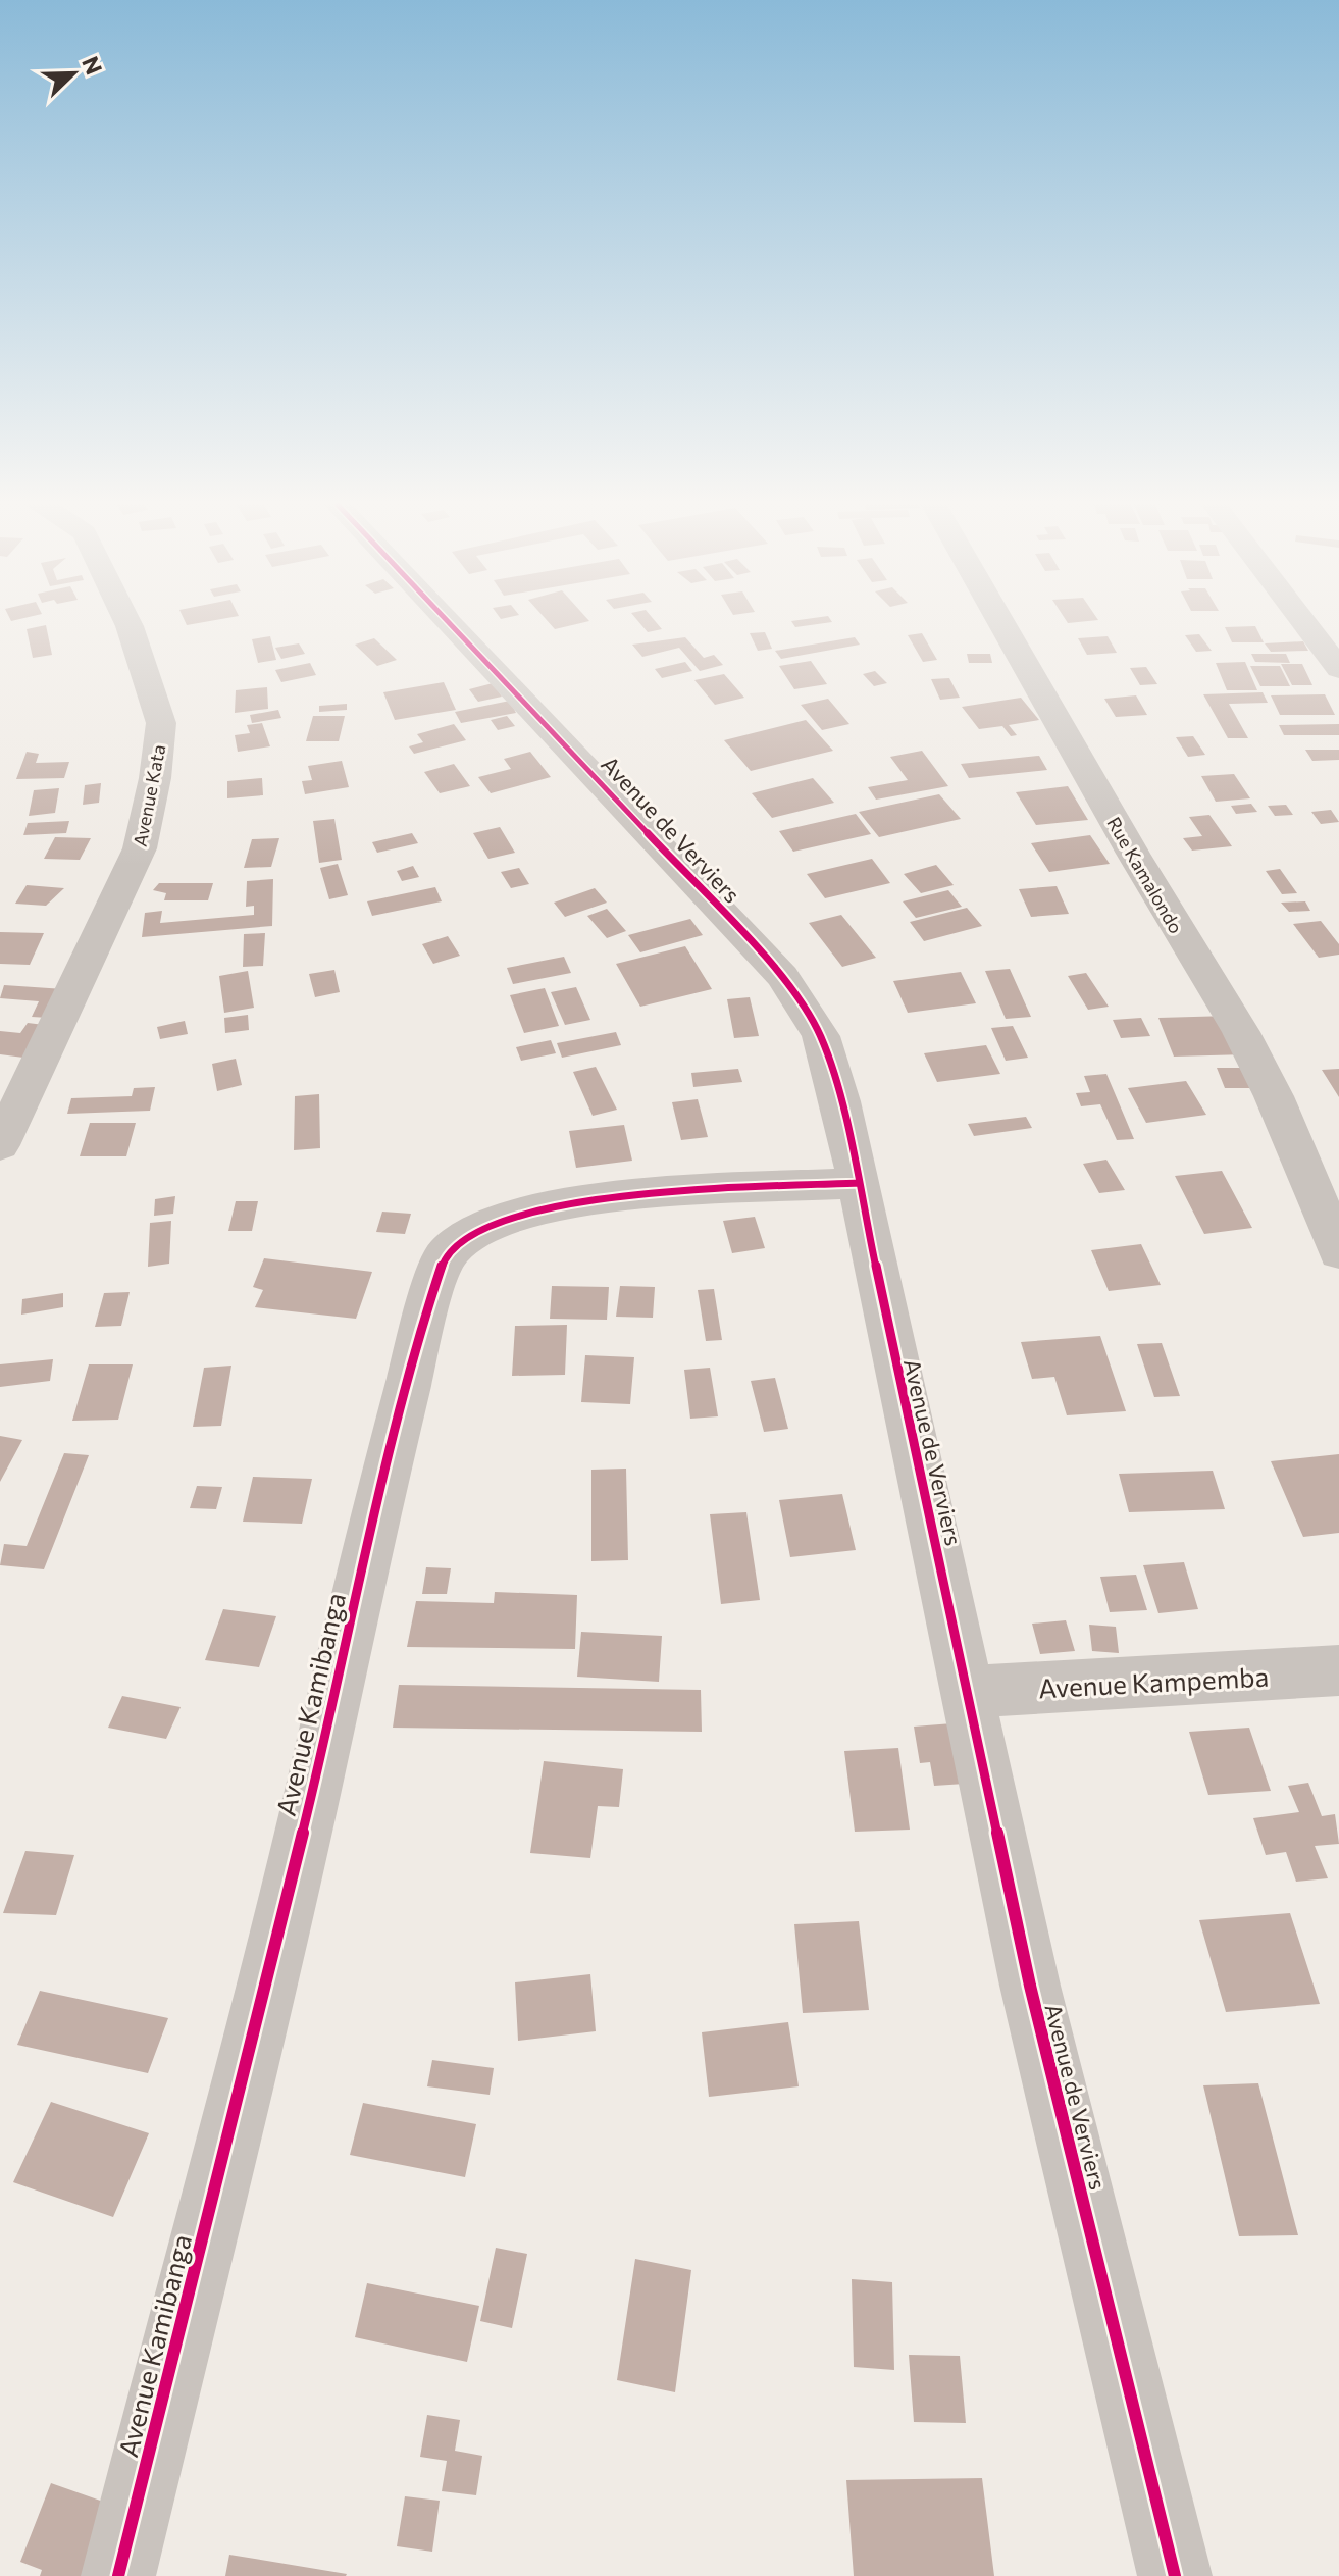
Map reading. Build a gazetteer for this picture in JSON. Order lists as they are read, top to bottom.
{
  "streets": {
    "street": [
      "Avenue Kata",
      "Avenue de Verviers",
      "Rue Kamalondo",
      "Avenue Kampemba",
      "Avenue Kamibanga"
    ]
  },
  "crossings": [
    ["Avenue de Verviers", "Avenue Kampemba"],
    ["Avenue de Verviers", "Avenue Kamibanga"]
  ],
  "north": "top right"
}
